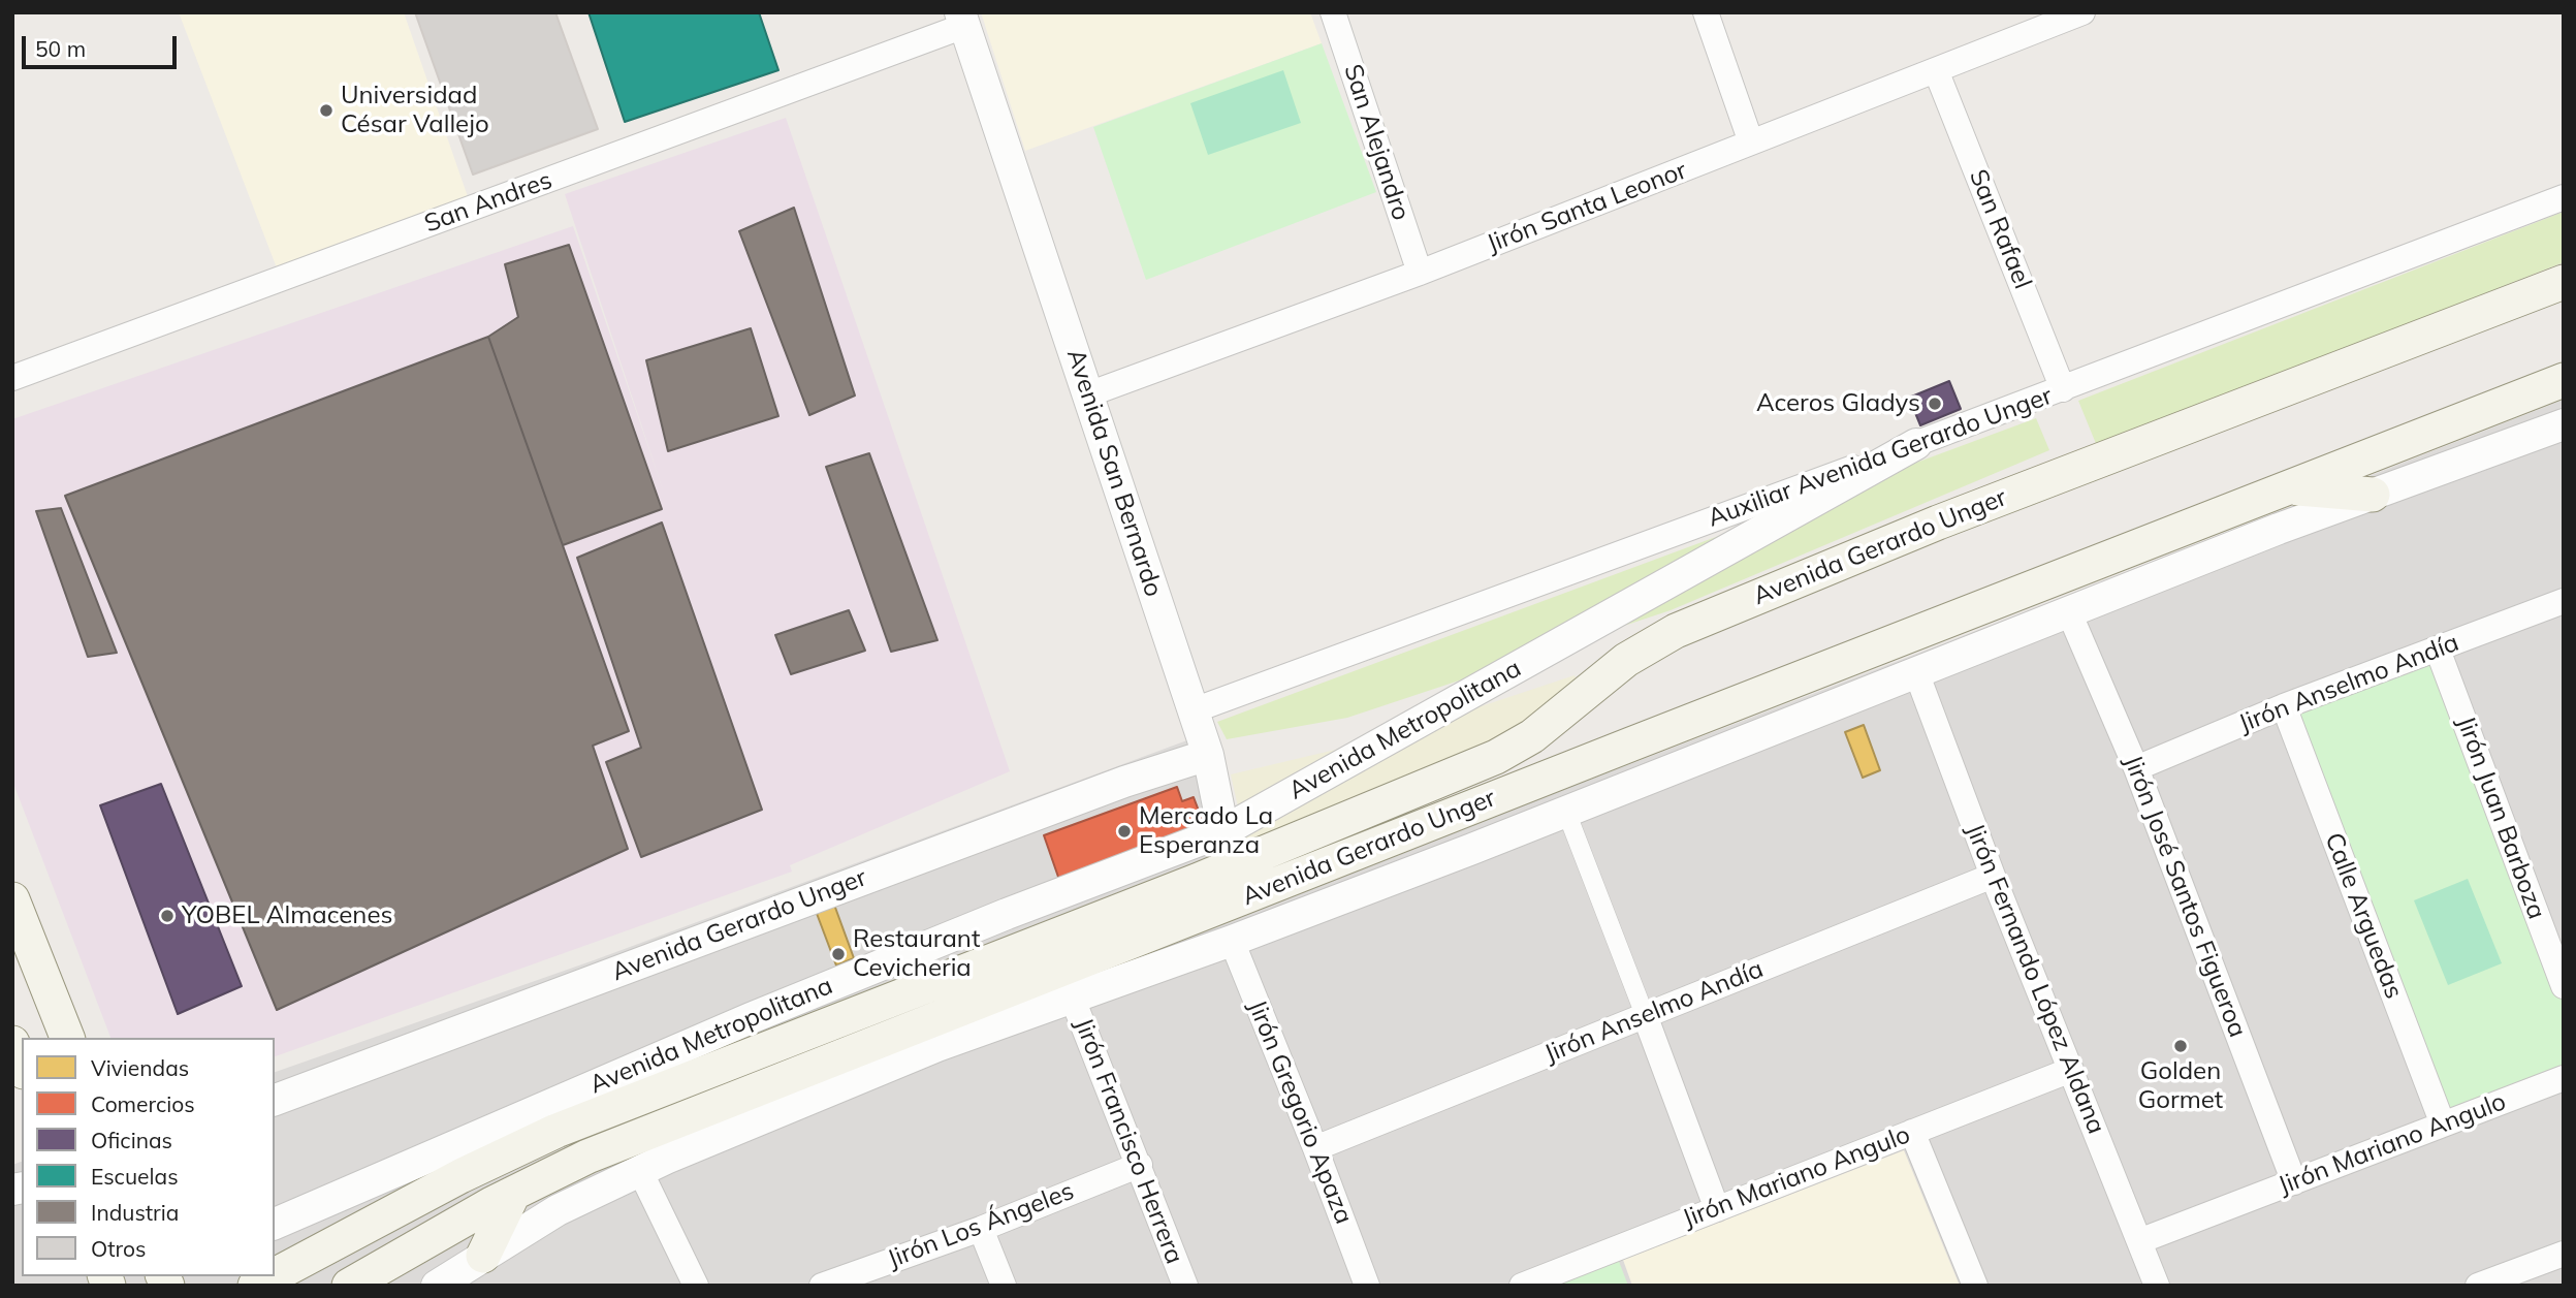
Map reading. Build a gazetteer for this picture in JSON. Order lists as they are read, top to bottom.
{
  "streets": {
    "main road": ["Avenida Gerardo Unger", "Avenida Metropolitana"],
    "street": [
      "San Alejandro",
      "San Andres",
      "Jirón Santa Leonor",
      "San Rafael",
      "Auxiliar Avenida Gerardo Unger",
      "Avenida San Bernardo",
      "Jirón Anselmo Andía",
      "Jirón Juan Barboza",
      "Jirón José Santos Figueroa",
      "Calle Arguedas",
      "Jirón Fernando López Aldana",
      "Jirón Gregorio Apaza",
      "Jirón Francisco Herrera",
      "Jirón Mariano Angulo",
      "Jirón Los Ángeles"
    ]
  },
  "crossings": [
    ["San Alejandro", "Jirón Santa Leonor"],
    ["San Andres", "Avenida San Bernardo"],
    ["Jirón Santa Leonor", "San Rafael"],
    ["Jirón Santa Leonor", "Avenida San Bernardo"],
    ["San Rafael", "Auxiliar Avenida Gerardo Unger"],
    ["Auxiliar Avenida Gerardo Unger", "Avenida San Bernardo"],
    ["Auxiliar Avenida Gerardo Unger", "Avenida Metropolitana"],
    ["Avenida San Bernardo", "Avenida Gerardo Unger"],
    ["Avenida San Bernardo", "Avenida Metropolitana"],
    ["Avenida San Bernardo", "Jirón Gregorio Apaza"],
    ["Avenida Gerardo Unger", "Avenida Metropolitana"],
    ["Avenida Gerardo Unger", "Jirón José Santos Figueroa"],
    ["Avenida Gerardo Unger", "Jirón Fernando López Aldana"],
    ["Avenida Gerardo Unger", "Jirón Gregorio Apaza"],
    ["Jirón Anselmo Andía", "Jirón Juan Barboza"],
    ["Jirón Anselmo Andía", "Jirón José Santos Figueroa"],
    ["Jirón Anselmo Andía", "Calle Arguedas"],
    ["Jirón Anselmo Andía", "Jirón Fernando López Aldana"],
    ["Jirón Anselmo Andía", "Jirón Gregorio Apaza"],
    ["Jirón José Santos Figueroa", "Jirón Mariano Angulo"],
    ["Calle Arguedas", "Jirón Mariano Angulo"],
    ["Jirón Fernando López Aldana", "Jirón Mariano Angulo"],
    ["Jirón Francisco Herrera", "Jirón Los Ángeles"]
  ],
  "places": [
    "Universidad César Vallejo",
    "Aceros Gladys",
    "Mercado La Esperanza",
    "YOBEL Almacenes",
    "Restaurant Cevicheria",
    "Golden Gormet"
  ],
  "legend": [
    "Viviendas",
    "Comercios",
    "Oficinas",
    "Escuelas",
    "Industria",
    "Otros"
  ],
  "scale_bar": "50 m"
}
